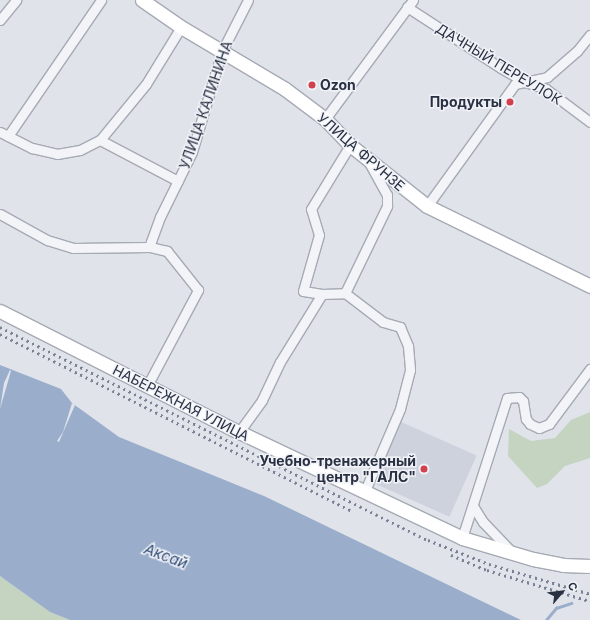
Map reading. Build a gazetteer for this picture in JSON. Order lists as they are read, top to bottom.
{
  "streets": {
    "street": [
      "ДАЧНЫЙ ПЕРЕУЛОК",
      "УЛИЦА КАЛИНИНА",
      "УЛИЦА ФРУНЗЕ",
      "НАБЕРЕЖНАЯ УЛИЦА"
    ]
  },
  "crossings": [
    ["УЛИЦА КАЛИНИНА", "УЛИЦА ФРУНЗЕ"]
  ],
  "water": ["Аксай"],
  "places": ["Ozon", "Продукты", "Учебно-тренажерный центр \"ГАЛС\""],
  "north": "top right"
}
